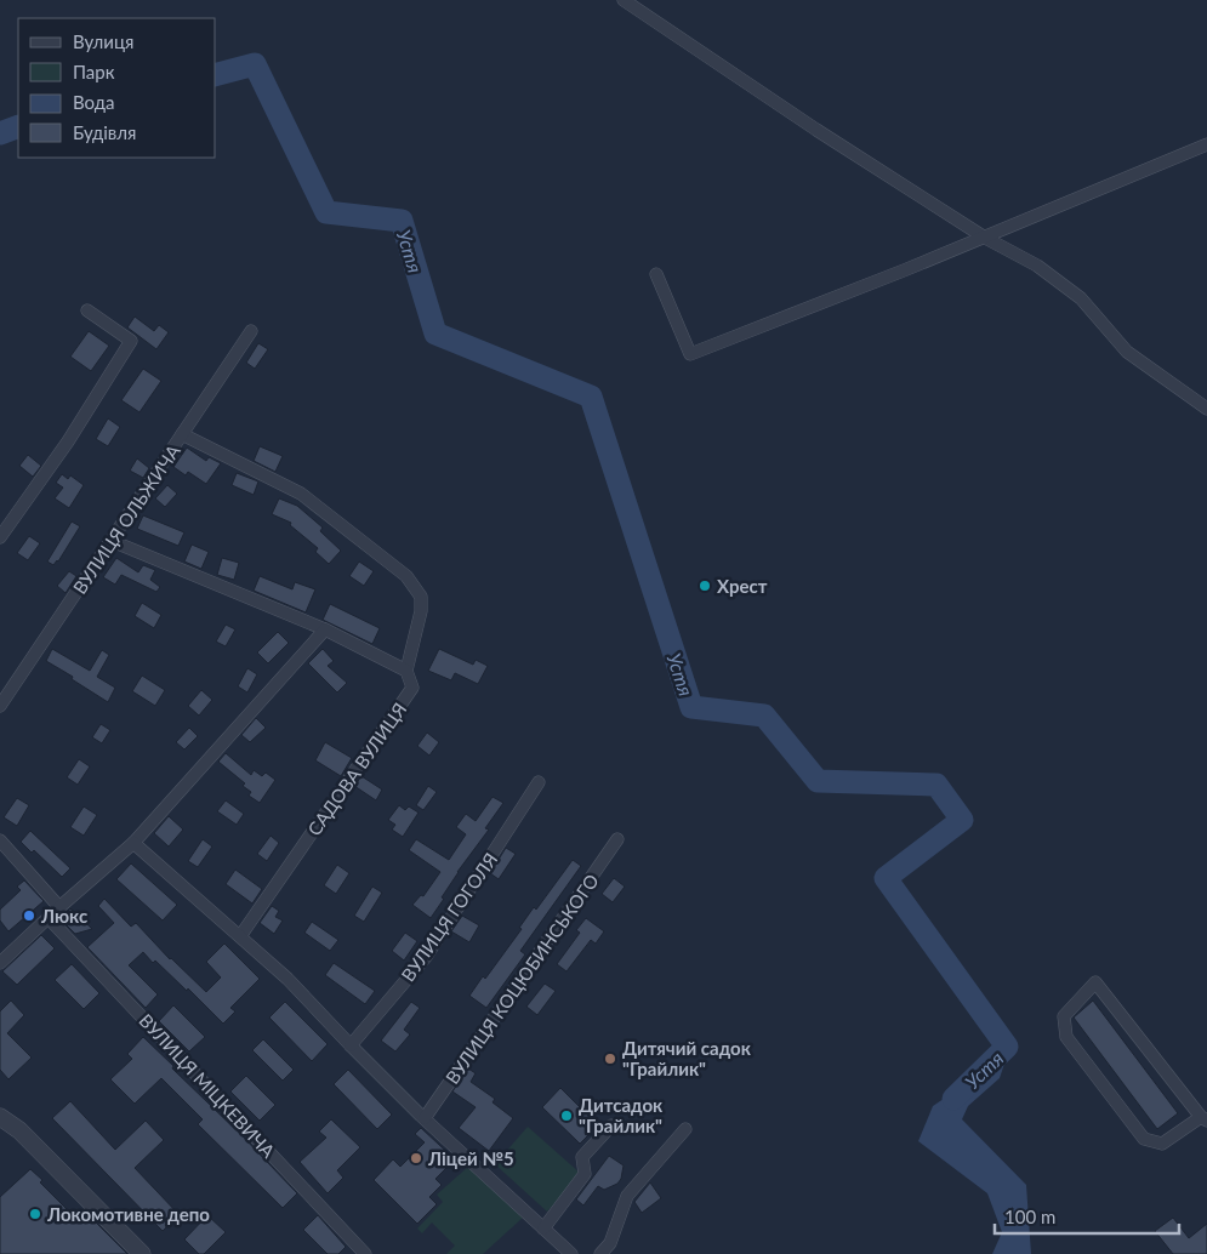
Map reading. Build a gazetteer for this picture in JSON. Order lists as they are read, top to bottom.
{
  "streets": {
    "street": [
      "ВУЛИЦЯ ОЛЬЖИЧА",
      "САДОВА ВУЛИЦЯ",
      "ВУЛИЦЯ ГОГОЛЯ",
      "ВУЛИЦЯ КОЦЮБИНСЬКОГО",
      "ВУЛИЦЯ МІЦКЕВИЧА"
    ]
  },
  "water": ["Устя"],
  "places": [
    "Хрест",
    "Люкс",
    "Дитячий садок \"Грайлик\"",
    "Дитсадок \"Грайлик\"",
    "Ліцей №5",
    "Локомотивне депо"
  ],
  "legend": [
    "Вулиця",
    "Парк",
    "Вода",
    "Будівля"
  ],
  "scale_bar": "100 m"
}
